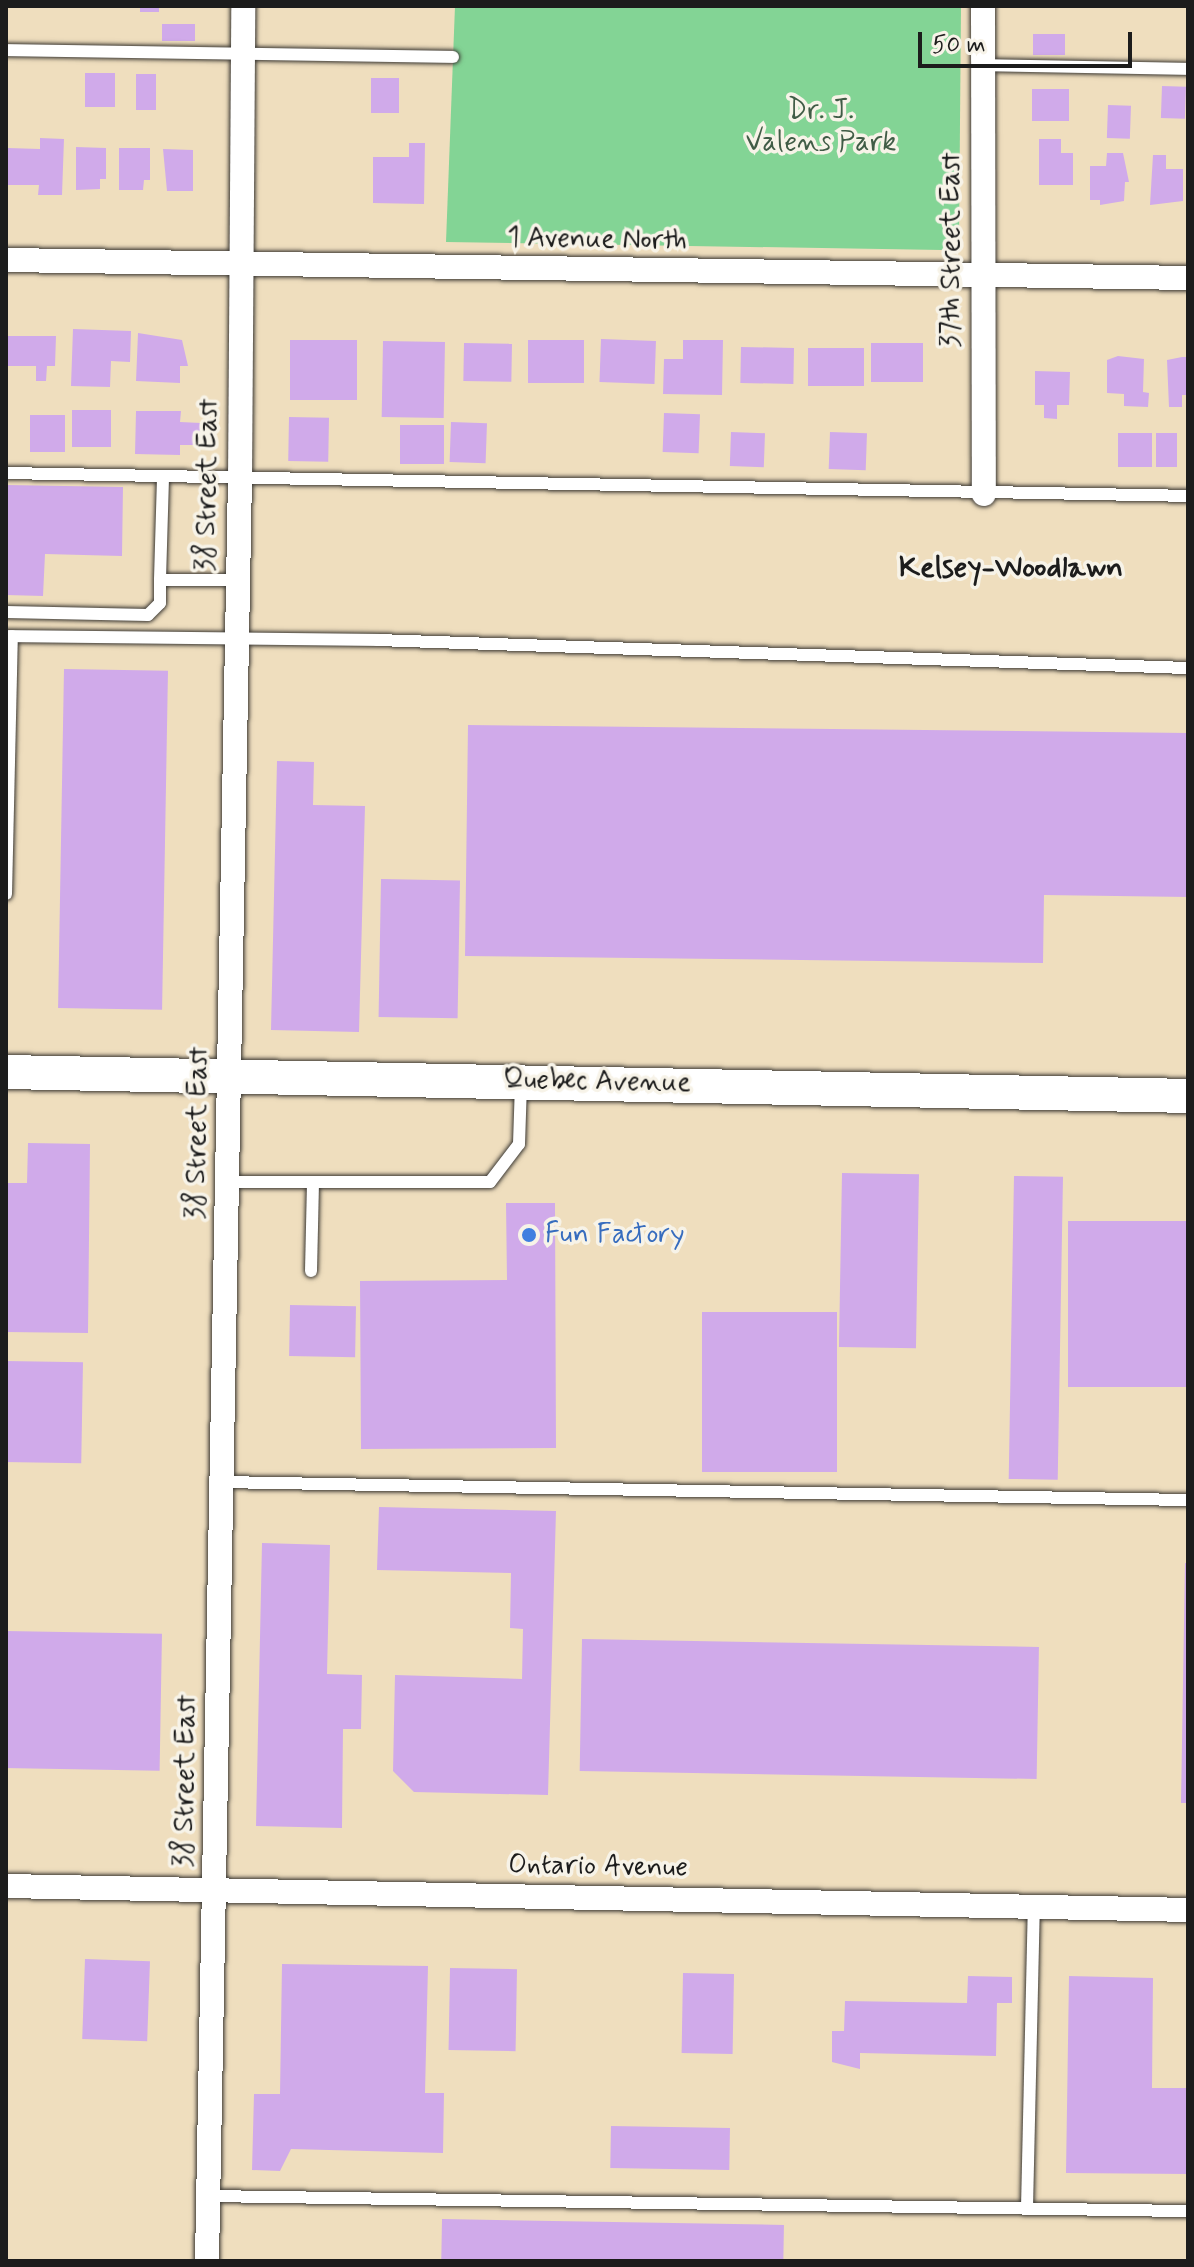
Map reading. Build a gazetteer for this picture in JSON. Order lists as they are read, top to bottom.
{
  "streets": {
    "street": [
      "1 Avenue North",
      "37th Street East",
      "38 Street East",
      "Quebec Avenue",
      "Ontario Avenue"
    ]
  },
  "crossings": [
    ["1 Avenue North", "37th Street East"],
    ["1 Avenue North", "38 Street East"],
    ["38 Street East", "Quebec Avenue"],
    ["38 Street East", "Ontario Avenue"]
  ],
  "districts": ["Kelsey-Woodlawn"],
  "parks": ["Dr. J. Valens Park"],
  "places": ["Fun Factory"],
  "scale_bar": "50 m"
}
